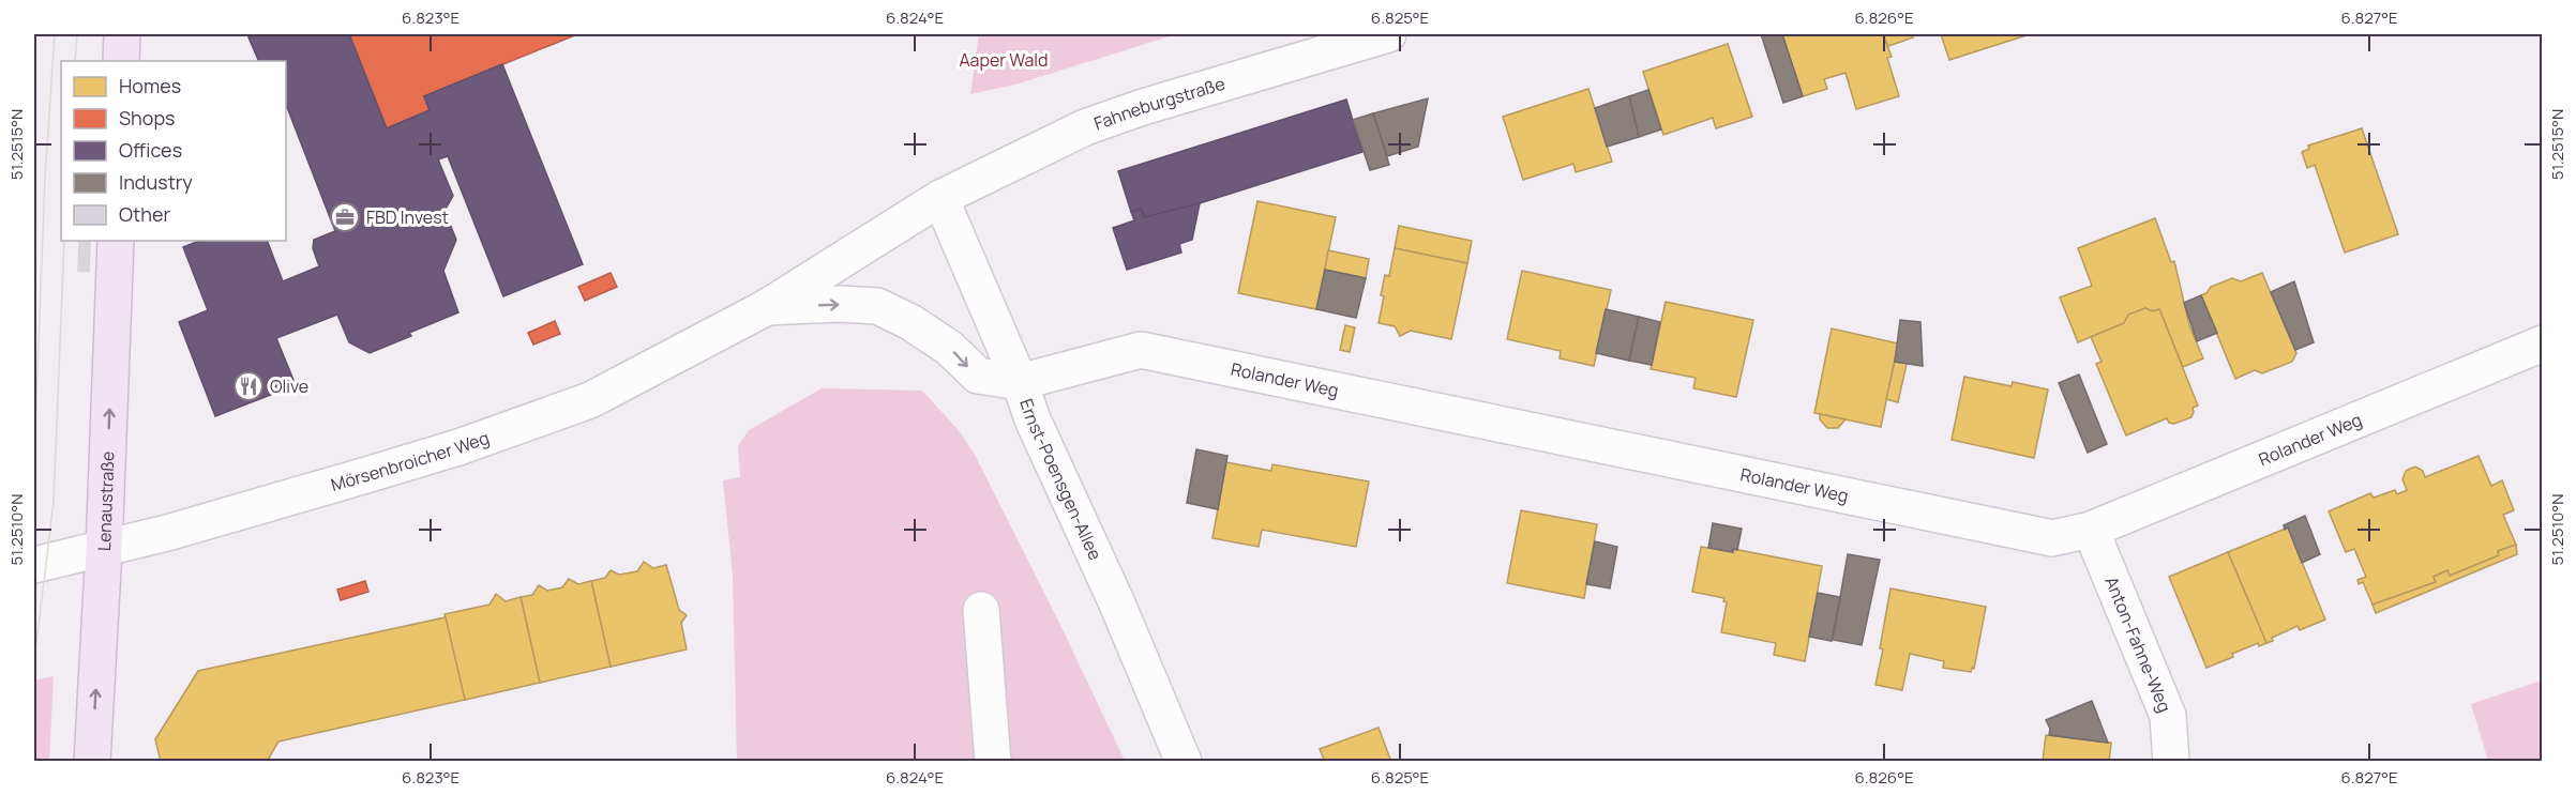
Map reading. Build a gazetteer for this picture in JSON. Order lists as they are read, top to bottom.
{
  "streets": {
    "main road": ["Lenaustraße"],
    "street": [
      "Fahneburgstraße",
      "Rolander Weg",
      "Mörsenbroicher Weg",
      "Ernst-Poensgen-Allee",
      "Anton-Fahne-Weg"
    ]
  },
  "crossings": [
    ["Fahneburgstraße", "Mörsenbroicher Weg"],
    ["Fahneburgstraße", "Ernst-Poensgen-Allee"],
    ["Rolander Weg", "Mörsenbroicher Weg"],
    ["Rolander Weg", "Ernst-Poensgen-Allee"],
    ["Rolander Weg", "Anton-Fahne-Weg"],
    ["Mörsenbroicher Weg", "Ernst-Poensgen-Allee"],
    ["Mörsenbroicher Weg", "Lenaustraße"]
  ],
  "one_way": ["Lenaustraße"],
  "parks": ["Aaper Wald"],
  "places": {
    "office": ["FBD Invest"],
    "restaurant": ["Olive"]
  },
  "legend": [
    "Homes",
    "Shops",
    "Offices",
    "Industry",
    "Other"
  ],
  "coordinates": [
    "6.823°E",
    "6.824°E",
    "6.825°E",
    "6.826°E",
    "6.827°E",
    "51.2515°N",
    "51.2510°N"
  ]
}
